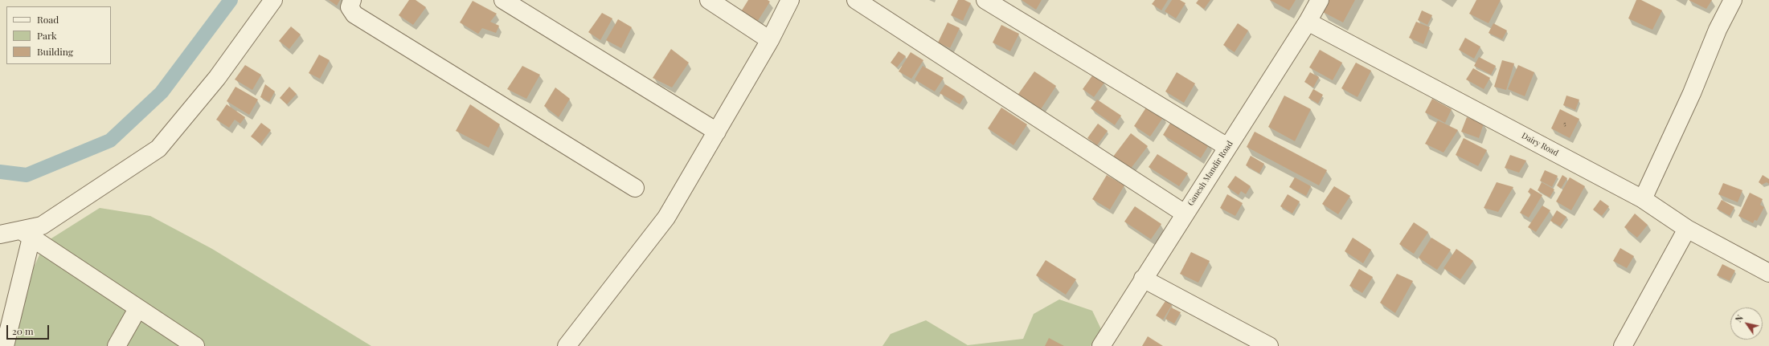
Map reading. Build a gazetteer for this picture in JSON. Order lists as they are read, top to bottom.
{
  "streets": {
    "street": ["Dairy Road", "Ganesh Mandir Road"]
  },
  "crossings": [
    ["Dairy Road", "Ganesh Mandir Road"]
  ],
  "house_numbers": ["5"],
  "legend": ["Road", "Park", "Building"],
  "scale_bar": "20 m",
  "north": "top left"
}
